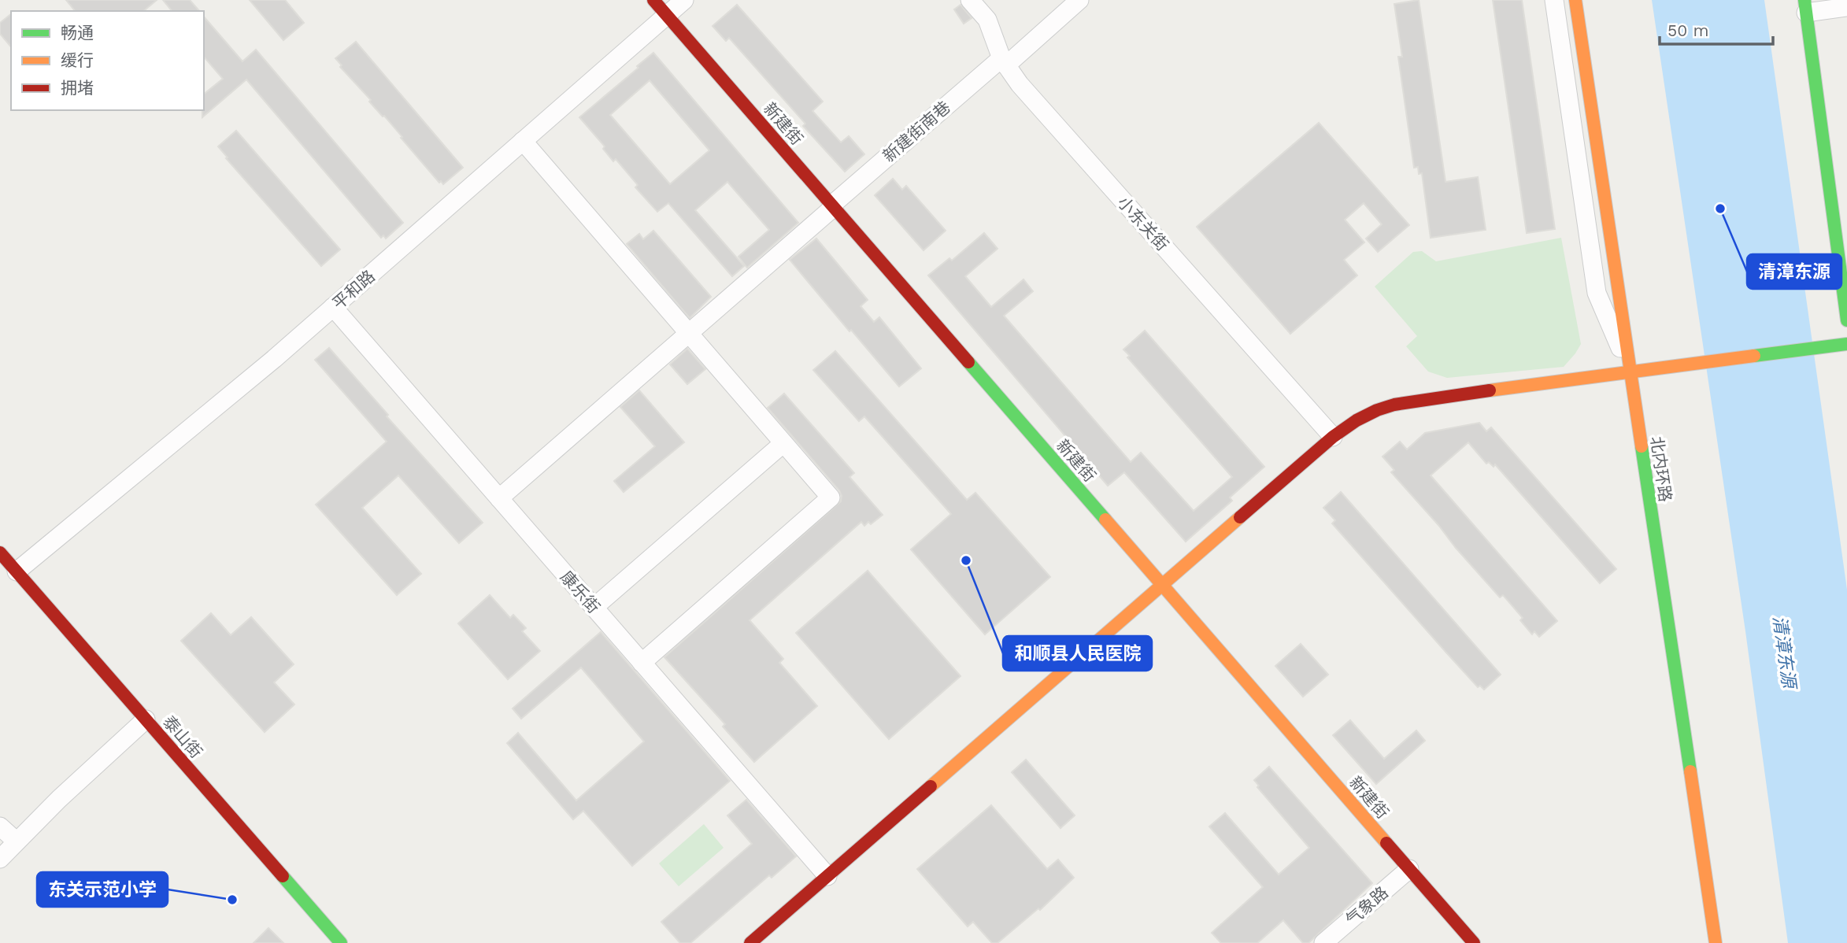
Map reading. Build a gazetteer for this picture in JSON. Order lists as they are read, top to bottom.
{
  "streets": {
    "main road": ["新建街", "北内环路", "泰山街"],
    "street": [
      "新建街南巷",
      "小东关街",
      "平和路",
      "康乐街",
      "气象路"
    ]
  },
  "crossings": [
    ["新建街", "新建街南巷"],
    ["新建街", "平和路"],
    ["新建街", "气象路"],
    ["新建街南巷", "小东关街"],
    ["新建街南巷", "康乐街"],
    ["平和路", "康乐街"],
    ["平和路", "泰山街"]
  ],
  "water": ["清漳东源"],
  "places": ["清漳东源", "和顺县人民医院", "东关示范小学"],
  "legend": ["畅通", "缓行", "拥堵"],
  "scale_bar": "50 m"
}
